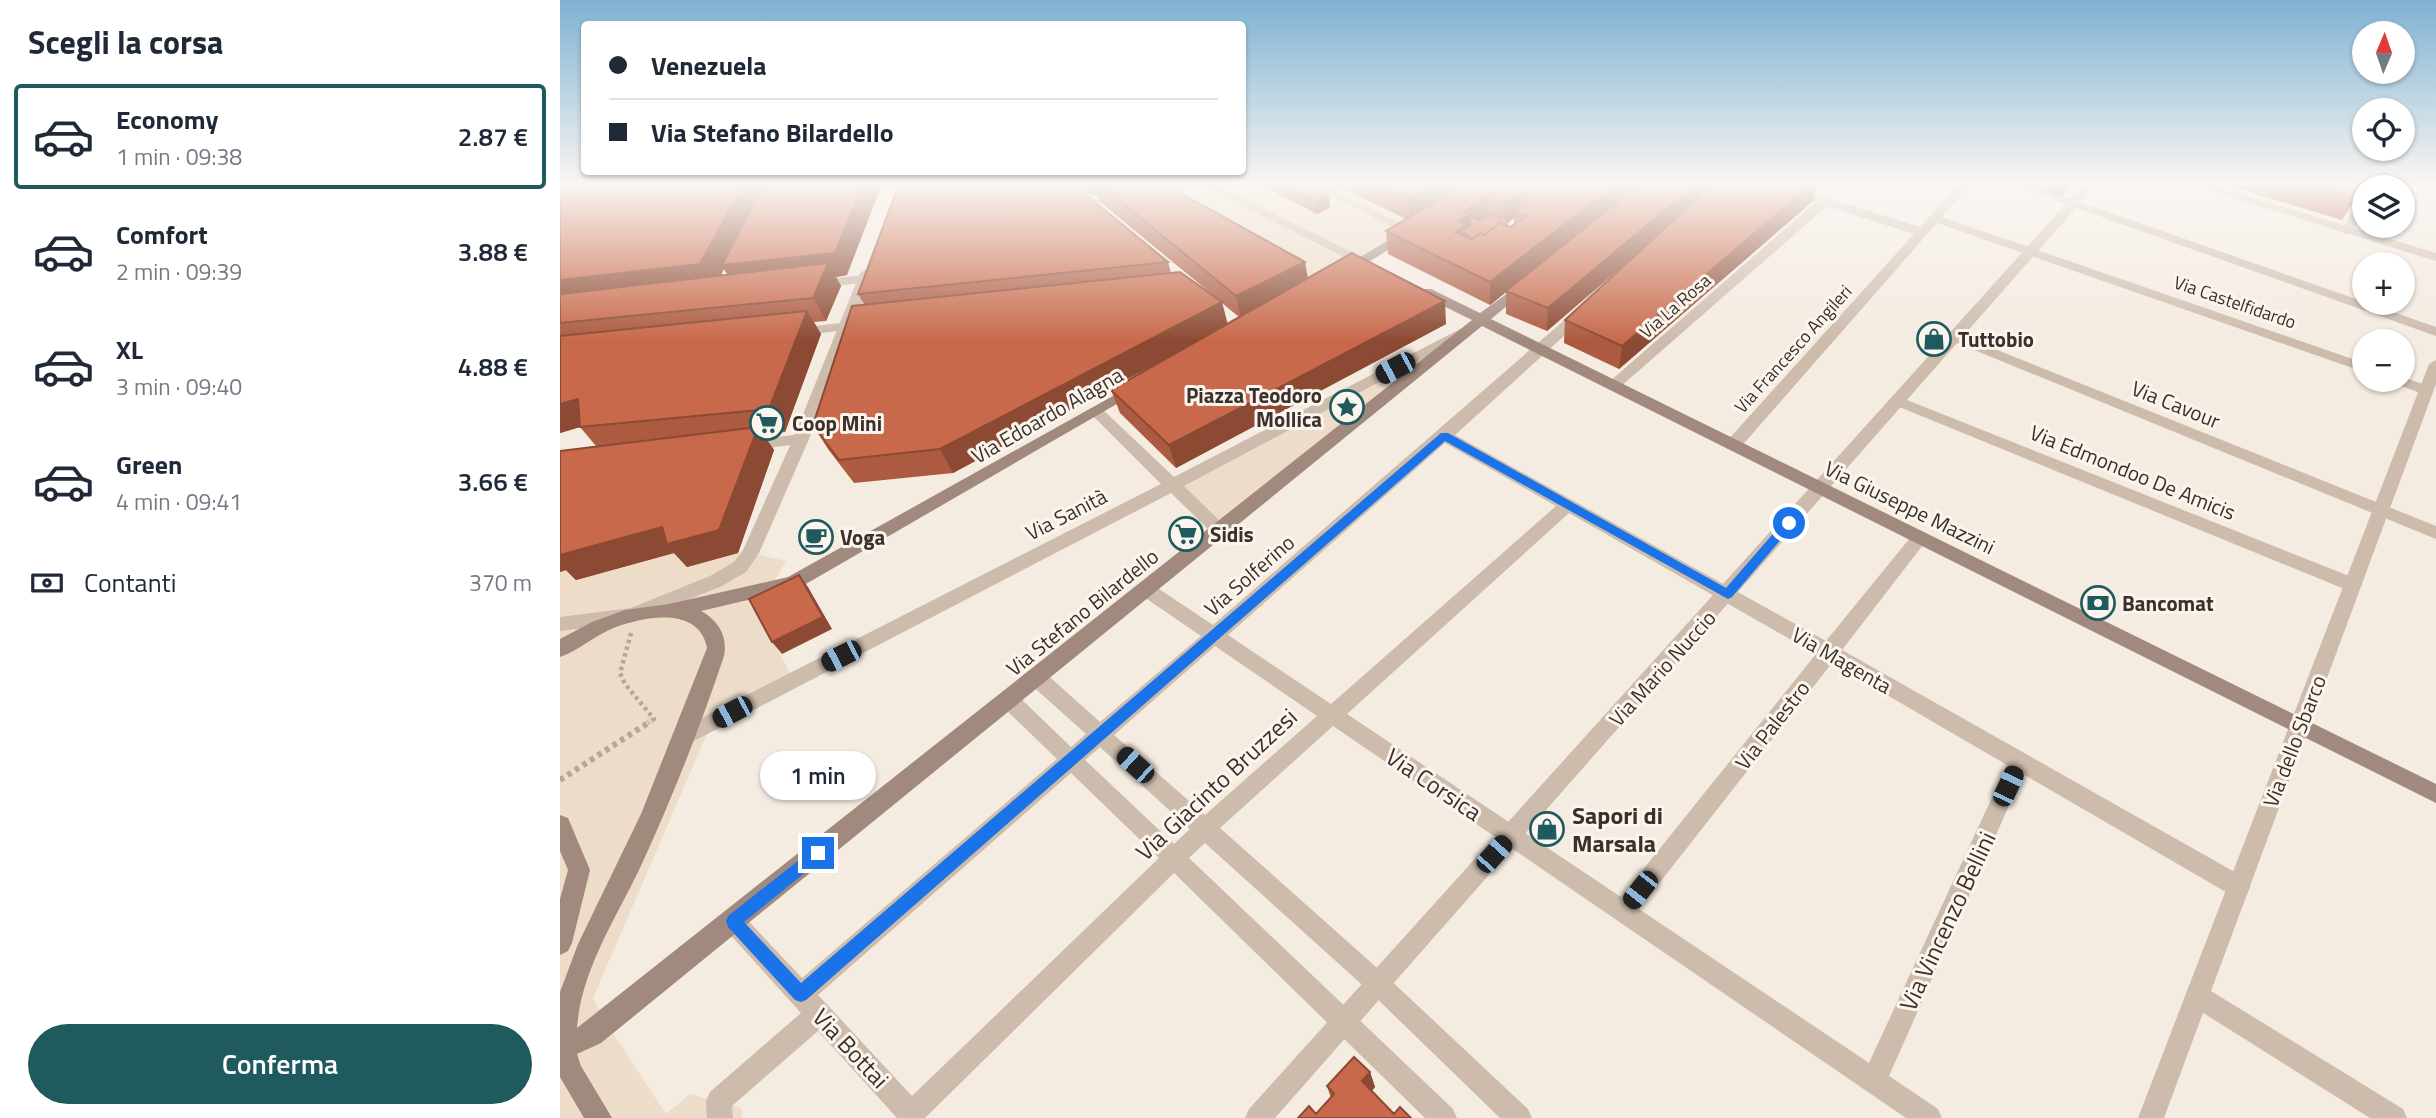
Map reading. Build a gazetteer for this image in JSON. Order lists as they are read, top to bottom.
{
  "streets": {
    "main road": ["Via Edoardo Alagna", "Via Giuseppe Mazzini", "Via Stefano Bilardello"],
    "street": [
      "Via Castelfidardo",
      "Via La Rosa",
      "Via Francesco Angileri",
      "Via Cavour",
      "Via Edmondoo De Amicis",
      "Via Sanità",
      "Via Solferino",
      "Via Magenta",
      "Via Mario Nuccio",
      "Via Palestro",
      "Via dello Sbarco",
      "Via Giacinto Bruzzesi",
      "Via Corsica",
      "Via Vincenzo Bellini",
      "Via Bottai"
    ]
  },
  "crossings": [
    ["Via Castelfidardo", "Via Mario Nuccio"],
    ["Via La Rosa", "Via Giuseppe Mazzini"],
    ["Via Francesco Angileri", "Via Giuseppe Mazzini"],
    ["Via Cavour", "Via Mario Nuccio"],
    ["Via Cavour", "Via dello Sbarco"],
    ["Via Edmondoo De Amicis", "Via Mario Nuccio"],
    ["Via Edmondoo De Amicis", "Via dello Sbarco"],
    ["Via Giuseppe Mazzini", "Via Sanità"],
    ["Via Giuseppe Mazzini", "Via Solferino"],
    ["Via Giuseppe Mazzini", "Via Stefano Bilardello"],
    ["Via Giuseppe Mazzini", "Via Mario Nuccio"],
    ["Via Giuseppe Mazzini", "Via Palestro"],
    ["Via Giuseppe Mazzini", "Via dello Sbarco"],
    ["Via Sanità", "Via Stefano Bilardello"],
    ["Via Solferino", "Via Magenta"],
    ["Via Solferino", "Via Corsica"],
    ["Via Solferino", "Via Bottai"],
    ["Via Stefano Bilardello", "Via Corsica"],
    ["Via Stefano Bilardello", "Via Bottai"],
    ["Via Magenta", "Via Mario Nuccio"],
    ["Via Magenta", "Via Palestro"],
    ["Via Magenta", "Via dello Sbarco"],
    ["Via Magenta", "Via Giacinto Bruzzesi"],
    ["Via Magenta", "Via Vincenzo Bellini"],
    ["Via Mario Nuccio", "Via Corsica"],
    ["Via Palestro", "Via Corsica"],
    ["Via Giacinto Bruzzesi", "Via Corsica"],
    ["Via Giacinto Bruzzesi", "Via Bottai"],
    ["Via Corsica", "Via Vincenzo Bellini"]
  ],
  "places": {
    "shop": ["Tuttobio", "Sapori di Marsala"],
    "place": ["Piazza Teodoro Mollica"],
    "supermarket": ["Coop Mini", "Sidis"],
    "cafe": ["Voga"],
    "bank": ["Bancomat"]
  },
  "north": "top",
  "page": {
    "heading": "Scegli la corsa",
    "map_buttons": ["+", "−"],
    "banner": ["Venezuela", "Via Stefano Bilardello"],
    "list": [
      {
        "name": "Economy",
        "note": "1 min · 09:38",
        "value": "2.87 €"
      },
      {
        "name": "Comfort",
        "note": "2 min · 09:39",
        "value": "3.88 €"
      },
      {
        "name": "XL",
        "note": "3 min · 09:40",
        "value": "4.88 €"
      },
      {
        "name": "Green",
        "note": "4 min · 09:41",
        "value": "3.66 €"
      }
    ],
    "pay": ["Contanti", "370 m"],
    "bubble": "1 min",
    "buttons": "Conferma"
  }
}
